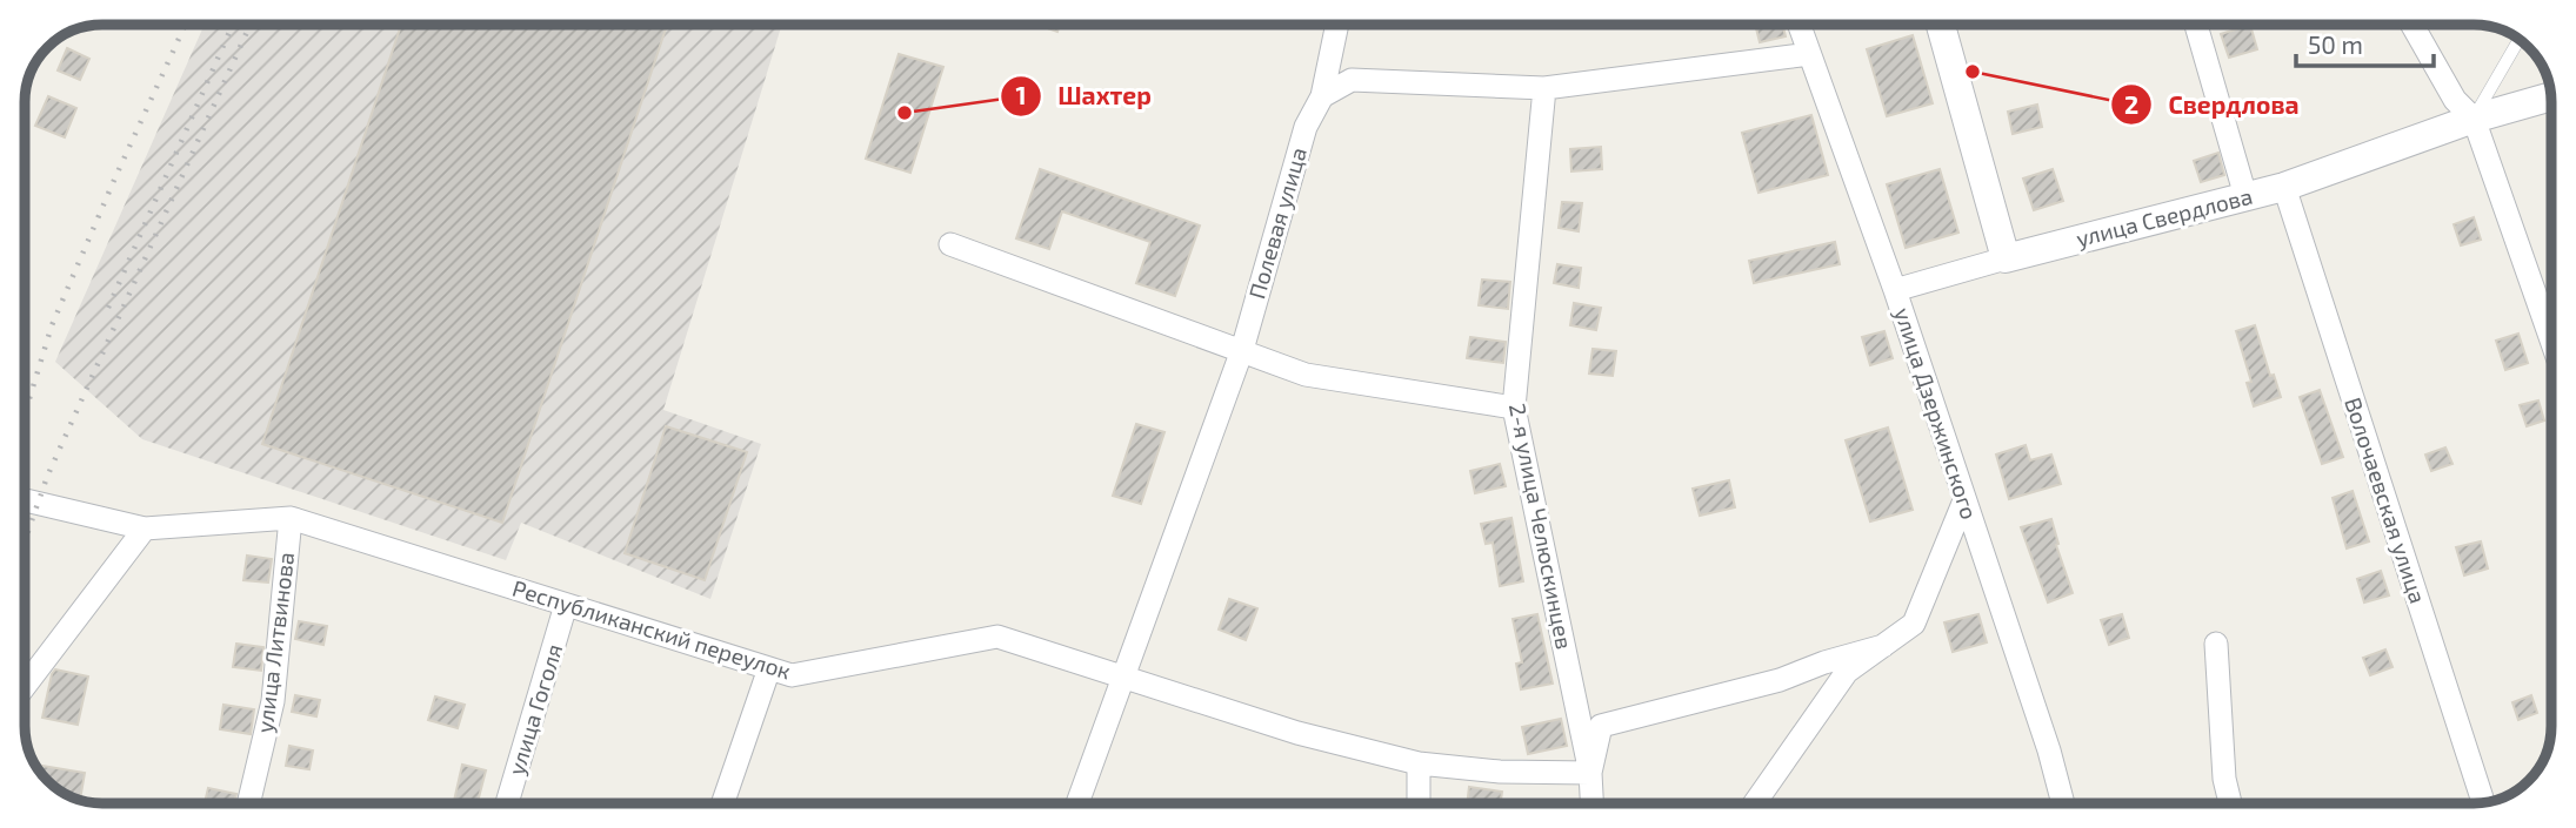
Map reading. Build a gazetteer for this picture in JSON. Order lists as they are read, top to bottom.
{
  "streets": {
    "street": [
      "улица Свердлова",
      "Полевая улица",
      "улица Дзержинского",
      "Волочаевская улица",
      "2-я улица Челюскинцев",
      "Республиканский переулок",
      "улица Литвинова",
      "улица Гоголя"
    ]
  },
  "crossings": [
    ["улица Свердлова", "Волочаевская улица"],
    ["Полевая улица", "Республиканский переулок"],
    ["2-я улица Челюскинцев", "Республиканский переулок"],
    ["Республиканский переулок", "улица Литвинова"],
    ["Республиканский переулок", "улица Гоголя"]
  ],
  "places": ["Свердлова", "Шахтер"],
  "scale_bar": "50 m"
}
